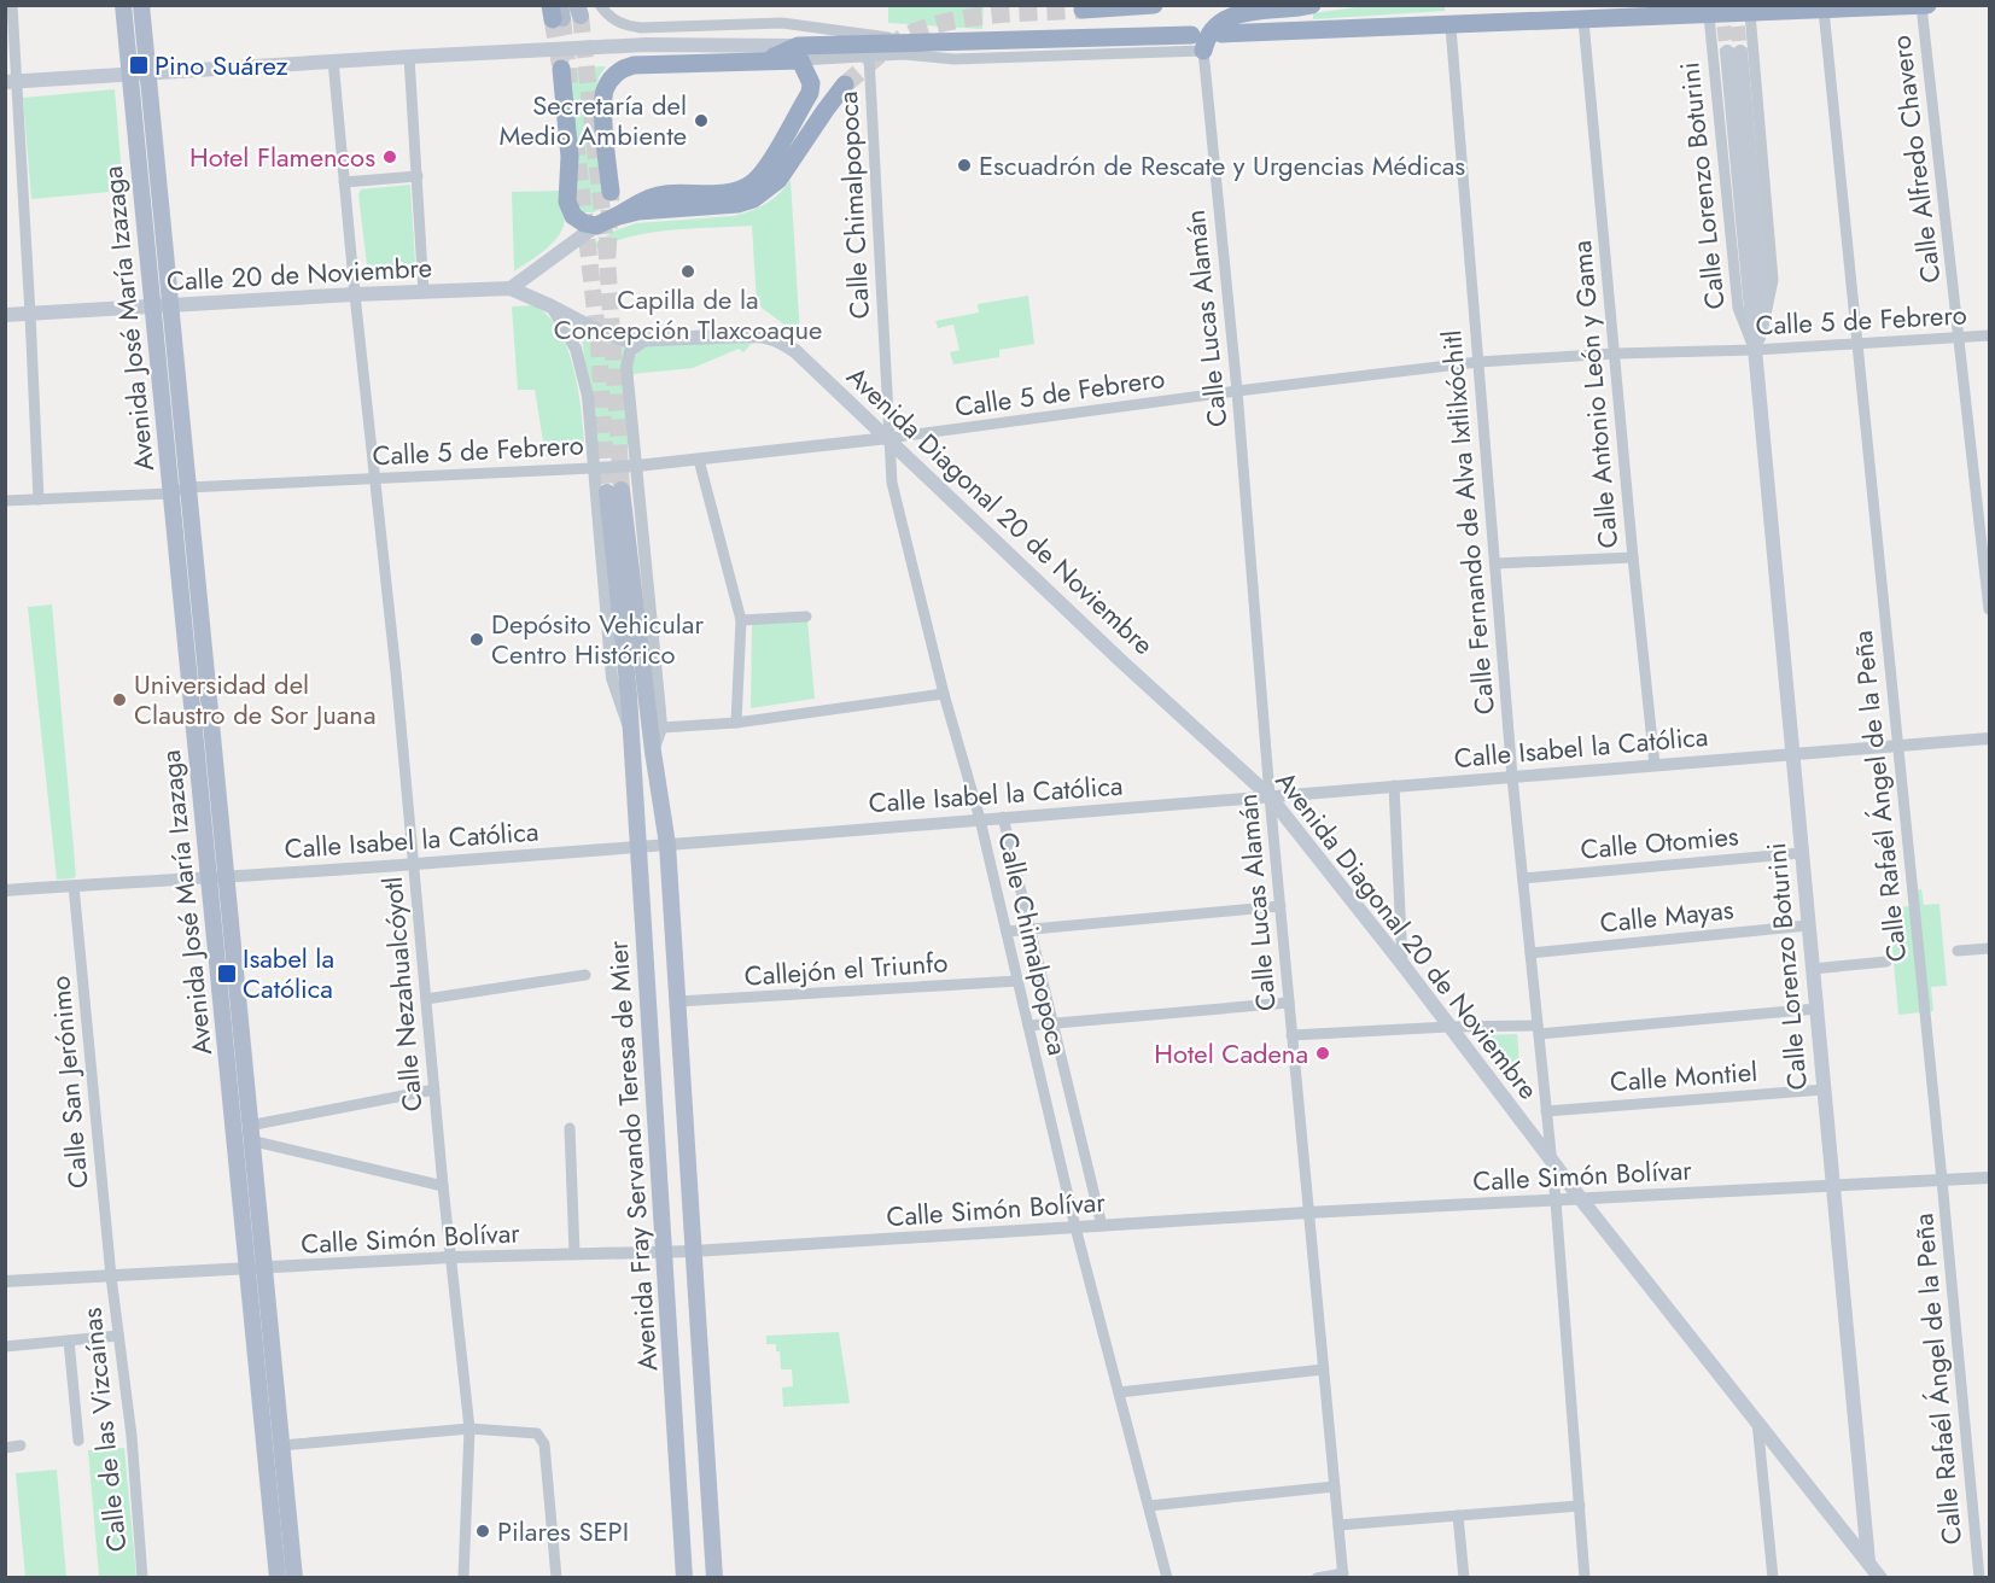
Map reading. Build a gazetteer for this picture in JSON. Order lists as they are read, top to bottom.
{
  "streets": {
    "main road": [
      "Calle Lorenzo Boturini",
      "Calle 20 de Noviembre",
      "Avenida José María Izazaga",
      "Avenida Diagonal 20 de Noviembre",
      "Avenida Fray Servando Teresa de Mier"
    ],
    "street": [
      "Calle Alfredo Chavero",
      "Calle Chimalpopoca",
      "Calle Lucas Alamán",
      "Calle 5 de Febrero",
      "Calle Antonio León y Gama",
      "Calle Fernando de Alva Ixtlilxóchitl",
      "Calle Isabel la Católica",
      "Calle Rafaél Ángel de la Peña",
      "Calle Otomies",
      "Calle Mayas",
      "Callejón el Triunfo",
      "Calle Nezahualcóyotl",
      "Calle Montiel",
      "Calle San Jerónimo",
      "Calle Simón Bolívar",
      "Calle de las Vizcaínas"
    ]
  },
  "crossings": [
    ["Calle Alfredo Chavero", "Calle 5 de Febrero"],
    ["Calle Lorenzo Boturini", "Calle 5 de Febrero"],
    ["Calle Lorenzo Boturini", "Avenida Diagonal 20 de Noviembre"],
    ["Calle Lorenzo Boturini", "Calle Isabel la Católica"],
    ["Calle Lorenzo Boturini", "Calle Otomies"],
    ["Calle Lorenzo Boturini", "Calle Mayas"],
    ["Calle Lorenzo Boturini", "Calle Montiel"],
    ["Calle Lorenzo Boturini", "Calle Simón Bolívar"],
    ["Calle Chimalpopoca", "Calle 5 de Febrero"],
    ["Calle Chimalpopoca", "Avenida Diagonal 20 de Noviembre"],
    ["Calle Chimalpopoca", "Calle Isabel la Católica"],
    ["Calle Chimalpopoca", "Callejón el Triunfo"],
    ["Calle Chimalpopoca", "Calle Simón Bolívar"],
    ["Calle 20 de Noviembre", "Avenida José María Izazaga"],
    ["Calle 20 de Noviembre", "Avenida Diagonal 20 de Noviembre"],
    ["Calle 20 de Noviembre", "Calle Nezahualcóyotl"],
    ["Avenida José María Izazaga", "Calle 5 de Febrero"],
    ["Avenida José María Izazaga", "Calle Isabel la Católica"],
    ["Avenida José María Izazaga", "Calle Simón Bolívar"],
    ["Calle Lucas Alamán", "Calle 5 de Febrero"],
    ["Calle Lucas Alamán", "Avenida Diagonal 20 de Noviembre"],
    ["Calle Lucas Alamán", "Calle Isabel la Católica"],
    ["Calle Lucas Alamán", "Calle Simón Bolívar"],
    ["Calle 5 de Febrero", "Calle Antonio León y Gama"],
    ["Calle 5 de Febrero", "Avenida Diagonal 20 de Noviembre"],
    ["Calle 5 de Febrero", "Calle Fernando de Alva Ixtlilxóchitl"],
    ["Calle 5 de Febrero", "Calle Rafaél Ángel de la Peña"],
    ["Calle 5 de Febrero", "Calle Nezahualcóyotl"],
    ["Calle 5 de Febrero", "Avenida Fray Servando Teresa de Mier"],
    ["Calle Antonio León y Gama", "Calle Isabel la Católica"],
    ["Avenida Diagonal 20 de Noviembre", "Calle Fernando de Alva Ixtlilxóchitl"],
    ["Avenida Diagonal 20 de Noviembre", "Calle Isabel la Católica"],
    ["Avenida Diagonal 20 de Noviembre", "Avenida Fray Servando Teresa de Mier"],
    ["Avenida Diagonal 20 de Noviembre", "Calle Simón Bolívar"],
    ["Calle Fernando de Alva Ixtlilxóchitl", "Calle Isabel la Católica"],
    ["Calle Fernando de Alva Ixtlilxóchitl", "Calle Otomies"],
    ["Calle Fernando de Alva Ixtlilxóchitl", "Calle Mayas"],
    ["Calle Fernando de Alva Ixtlilxóchitl", "Calle Montiel"],
    ["Calle Fernando de Alva Ixtlilxóchitl", "Calle Simón Bolívar"],
    ["Calle Isabel la Católica", "Calle Rafaél Ángel de la Peña"],
    ["Calle Isabel la Católica", "Calle Nezahualcóyotl"],
    ["Calle Isabel la Católica", "Calle San Jerónimo"],
    ["Calle Isabel la Católica", "Avenida Fray Servando Teresa de Mier"],
    ["Calle Rafaél Ángel de la Peña", "Calle Simón Bolívar"],
    ["Callejón el Triunfo", "Avenida Fray Servando Teresa de Mier"],
    ["Calle Nezahualcóyotl", "Calle Simón Bolívar"],
    ["Calle San Jerónimo", "Calle Simón Bolívar"],
    ["Calle San Jerónimo", "Calle de las Vizcaínas"],
    ["Avenida Fray Servando Teresa de Mier", "Calle Simón Bolívar"],
    ["Calle Simón Bolívar", "Calle de las Vizcaínas"]
  ],
  "places": {
    "transit": ["Pino Suárez", "Isabel la Católica"],
    "other": [
      "Secretaría del Medio Ambiente",
      "Hotel Flamencos",
      "Escuadrón de Rescate y Urgencias Médicas",
      "Capilla de la Concepción Tlaxcoaque",
      "Depósito Vehicular Centro Histórico",
      "Universidad del Claustro de Sor Juana",
      "Hotel Cadena",
      "Pilares SEPI"
    ]
  }
}
